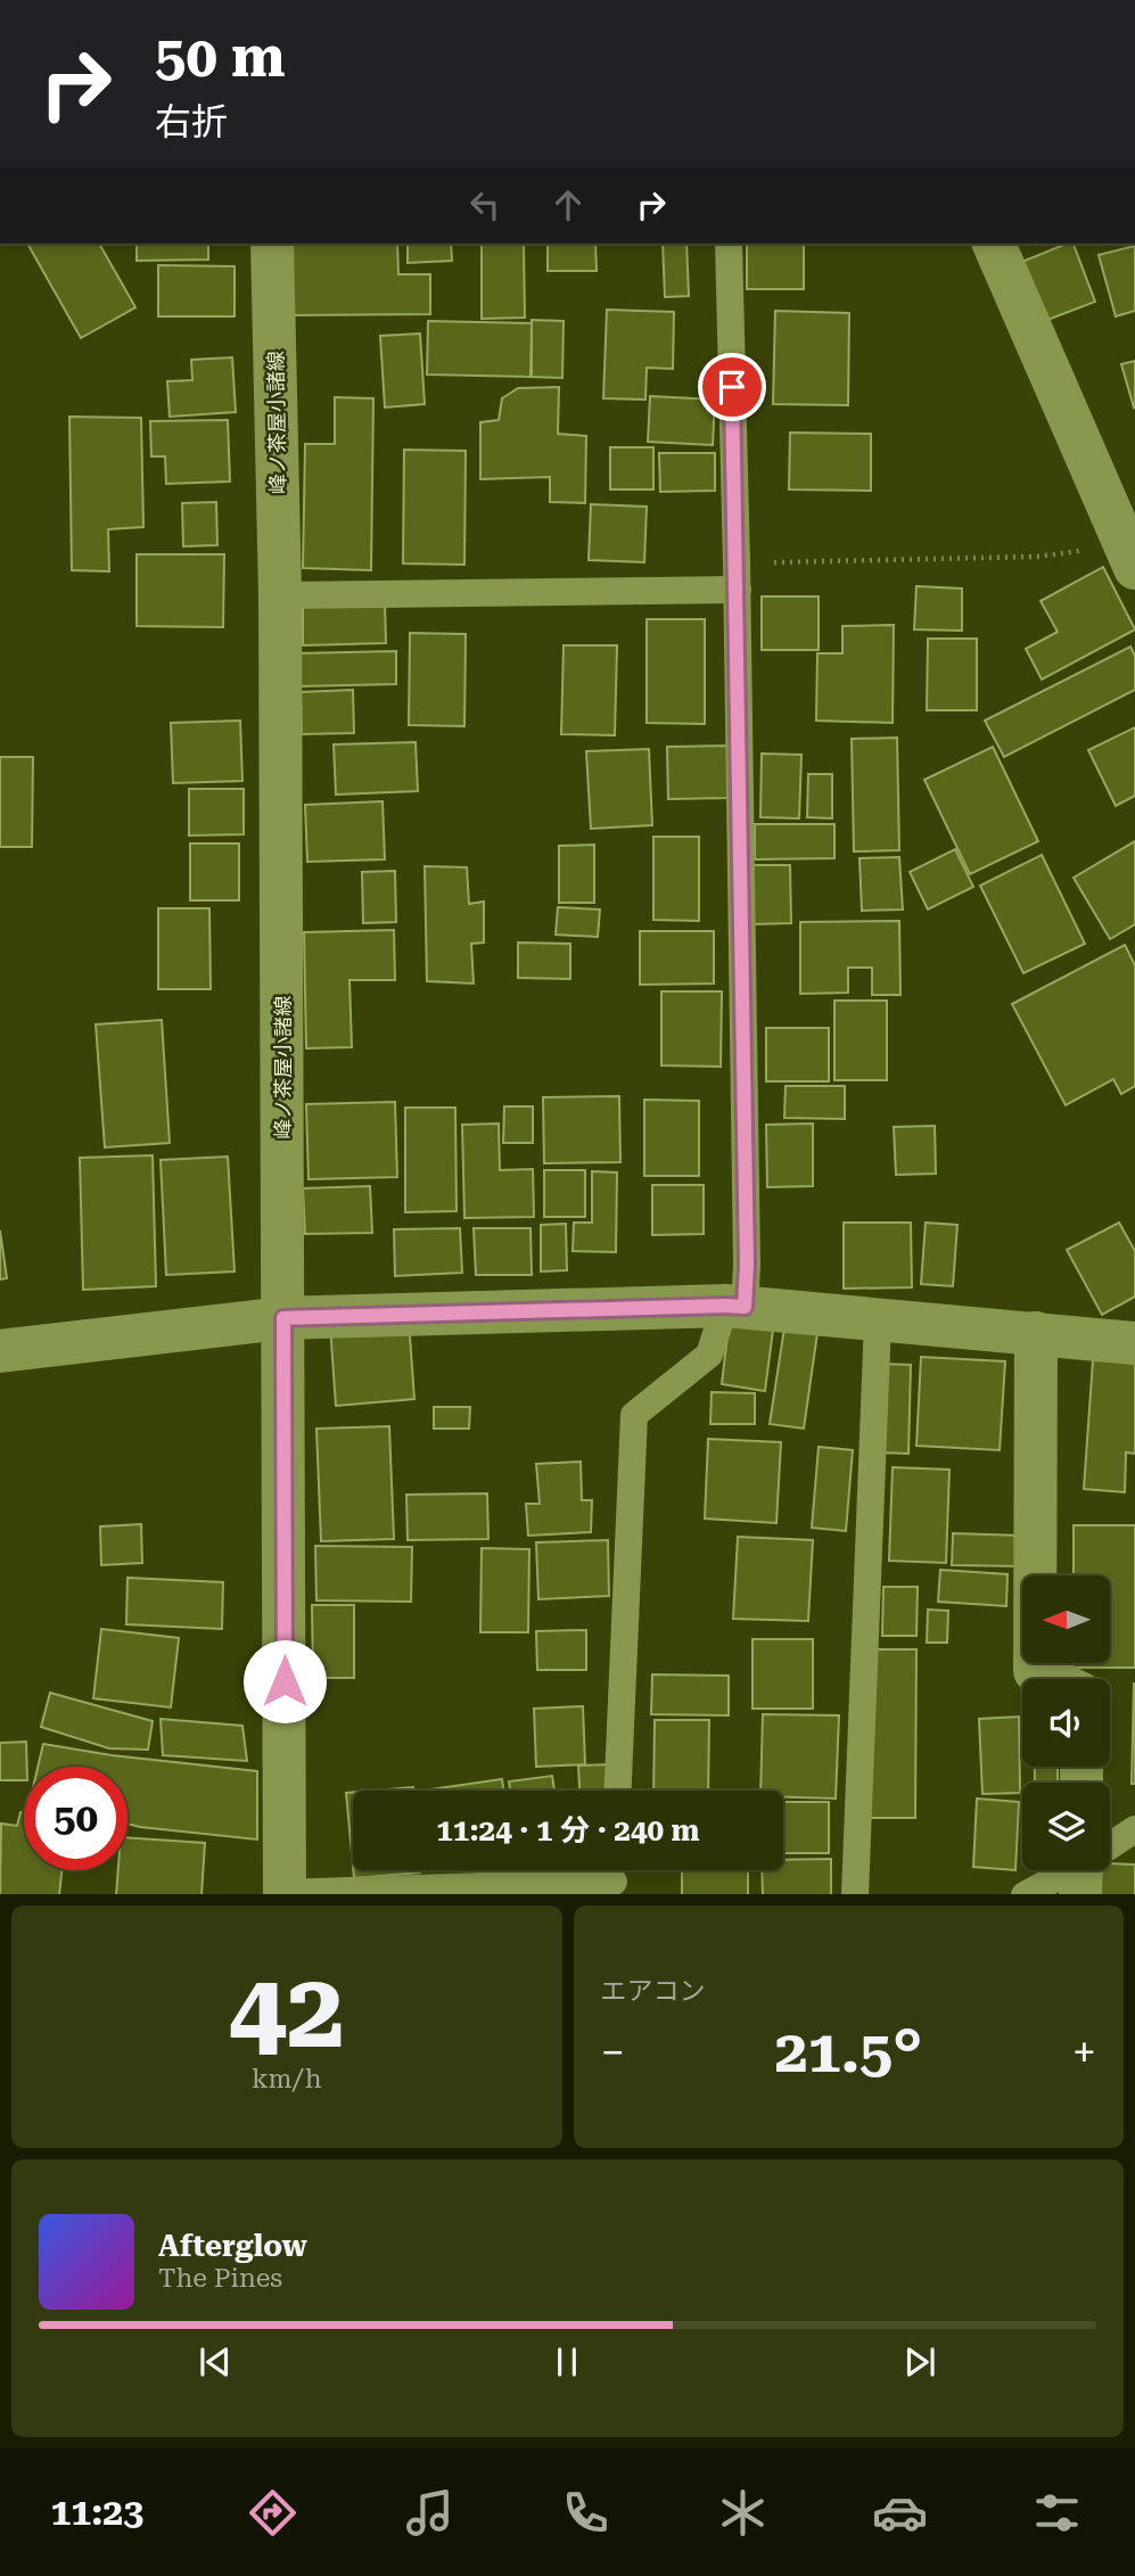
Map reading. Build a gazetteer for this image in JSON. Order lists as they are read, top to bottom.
{
  "streets": {
    "street": ["峰ノ茶屋小諸線"]
  },
  "north": "left",
  "page": {
    "turn": ["50 m", "右折"],
    "limit": "50",
    "trip": "11:24 · 1 分 · 240 m",
    "tile": [
      ["42", "km/h"],
      "エアコン"
    ],
    "heat": ["−", "21.5°", "+"],
    "song": ["Afterglow", "The Pines"],
    "tabs": "11:23"
  }
}
